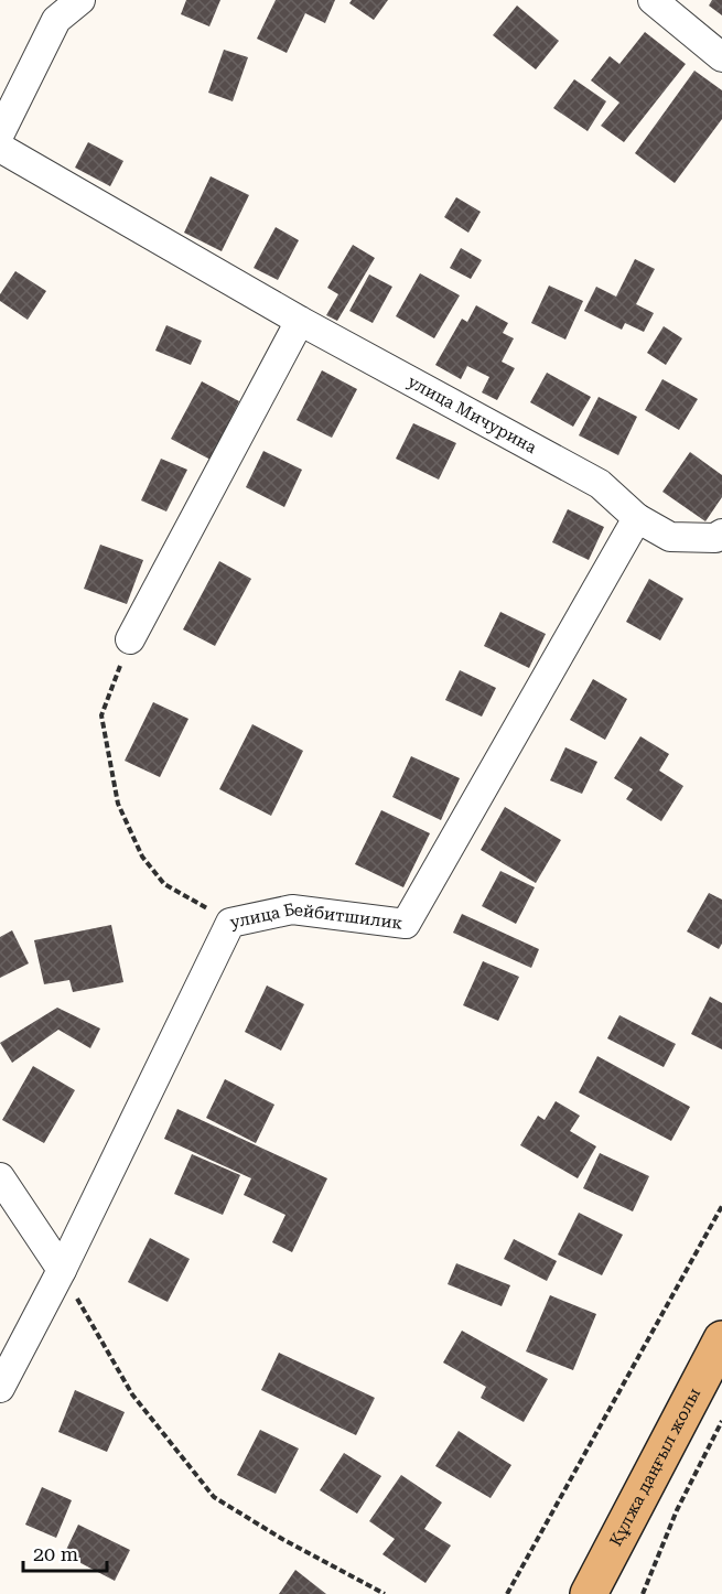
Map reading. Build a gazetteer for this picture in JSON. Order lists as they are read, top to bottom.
{
  "streets": {
    "main road": ["Құлжа даңғыл жолы"],
    "street": ["улица Мичурина", "улица Бейбитшилик"]
  },
  "crossings": [
    ["улица Мичурина", "улица Бейбитшилик"]
  ],
  "scale_bar": "20 m"
}
